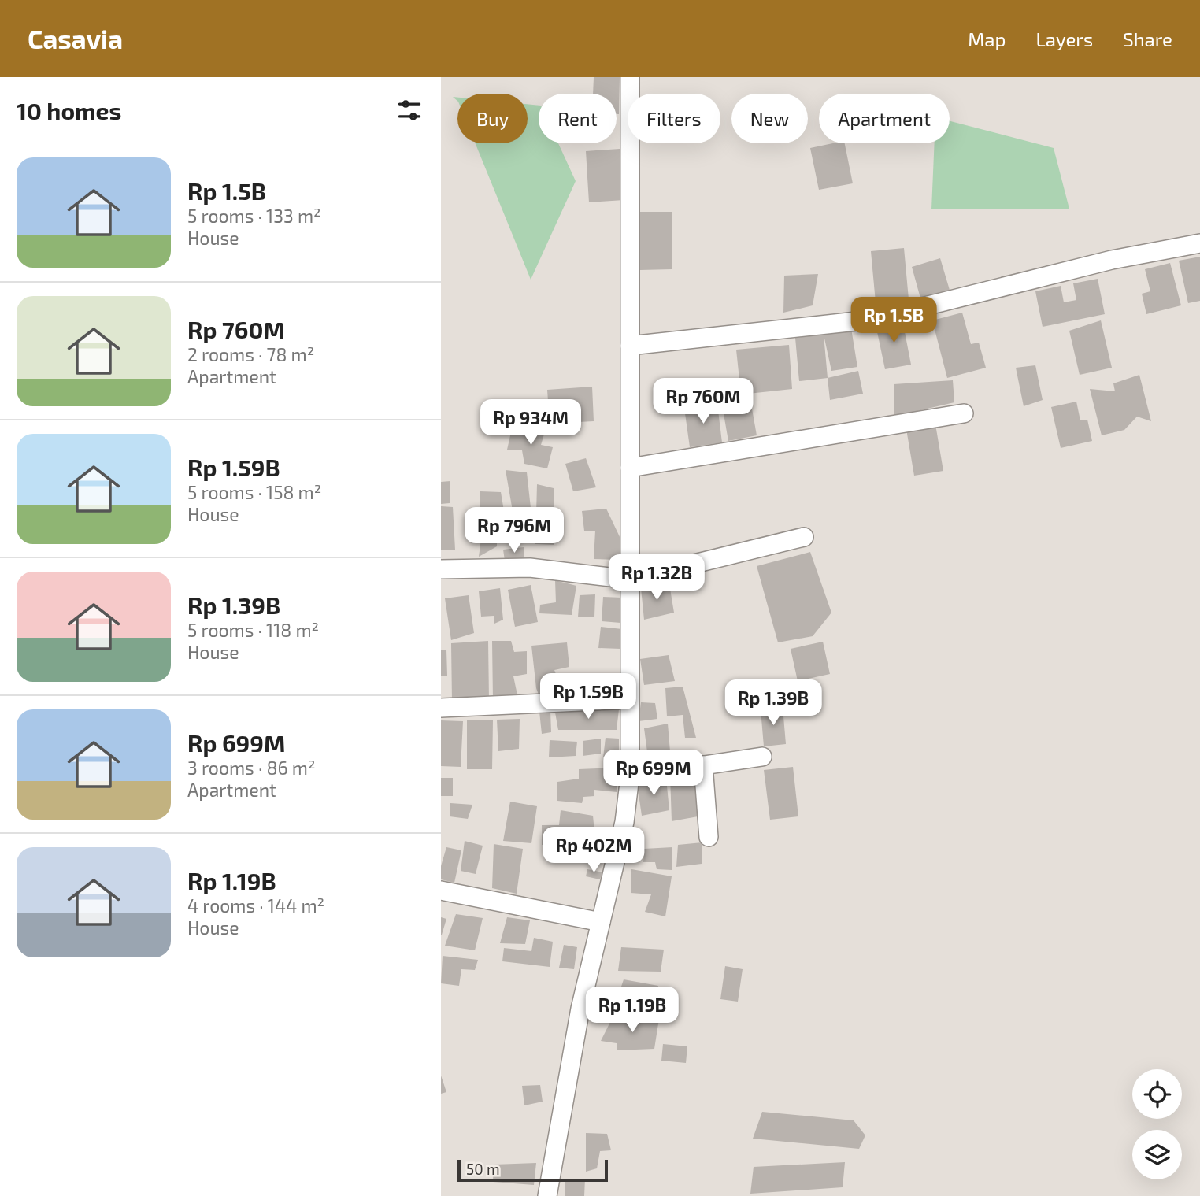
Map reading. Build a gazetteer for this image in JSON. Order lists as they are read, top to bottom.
{
  "scale_bar": "50 m",
  "page": {
    "header": "Casavia",
    "nav": ["Map", "Layers", "Share"],
    "heading": "10 homes",
    "chip": [
      "Buy",
      "Rent",
      "Filters",
      "New",
      "Apartment"
    ],
    "list": [
      {
        "name": "Rp 1.5B",
        "note": "5 rooms · 133 m² · House"
      },
      {
        "name": "Rp 760M",
        "note": "2 rooms · 78 m² · Apartment"
      },
      {
        "name": "Rp 1.59B",
        "note": "5 rooms · 158 m² · House"
      },
      {
        "name": "Rp 1.39B",
        "note": "5 rooms · 118 m² · House"
      },
      {
        "name": "Rp 699M",
        "note": "3 rooms · 86 m² · Apartment"
      },
      {
        "name": "Rp 1.19B",
        "note": "4 rooms · 144 m² · House"
      }
    ],
    "price": [
      "Rp 1.5B",
      "Rp 760M",
      "Rp 934M",
      "Rp 796M",
      "Rp 1.32B",
      "Rp 1.59B",
      "Rp 1.39B",
      "Rp 699M",
      "Rp 402M",
      "Rp 1.19B"
    ],
    "scale": "50 m"
  }
}
